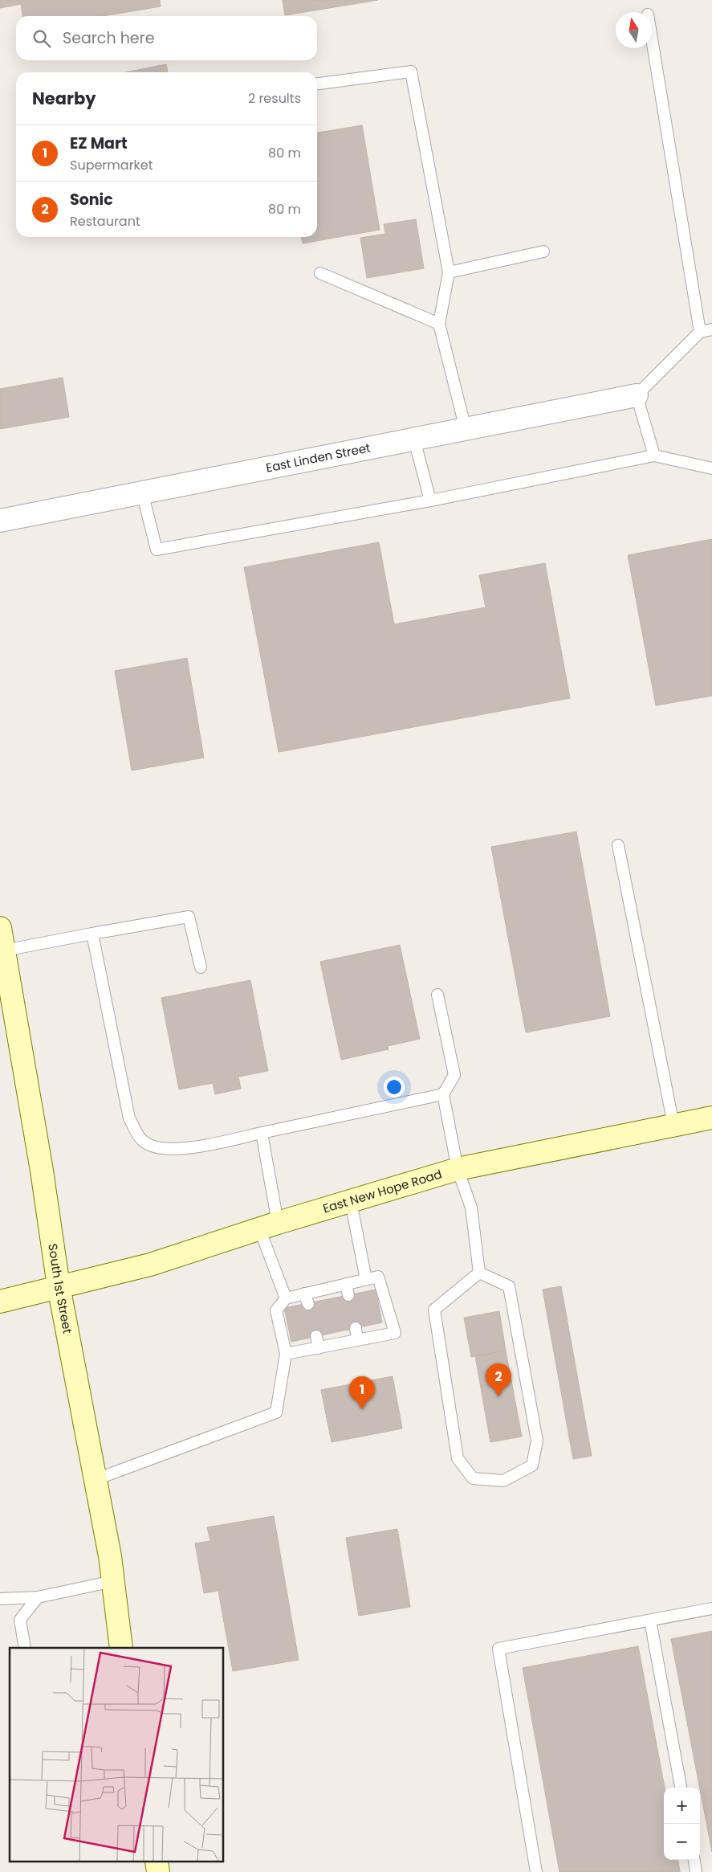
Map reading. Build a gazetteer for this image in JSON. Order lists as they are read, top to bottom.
{
  "streets": {
    "street": ["East Linden Street", "East New Hope Road", "South 1st Street"]
  },
  "crossings": [
    ["East New Hope Road", "South 1st Street"]
  ],
  "north": "top",
  "page": {
    "search": "Search here",
    "heading": ["Nearby", "2 results"],
    "list": [
      {
        "mark": "1",
        "name": "EZ Mart",
        "note": "Supermarket",
        "value": "80 m"
      },
      {
        "mark": "2",
        "name": "Sonic",
        "note": "Restaurant",
        "value": "80 m"
      }
    ],
    "pins": ["2", "1"],
    "map_buttons": ["+", "−"]
  }
}
